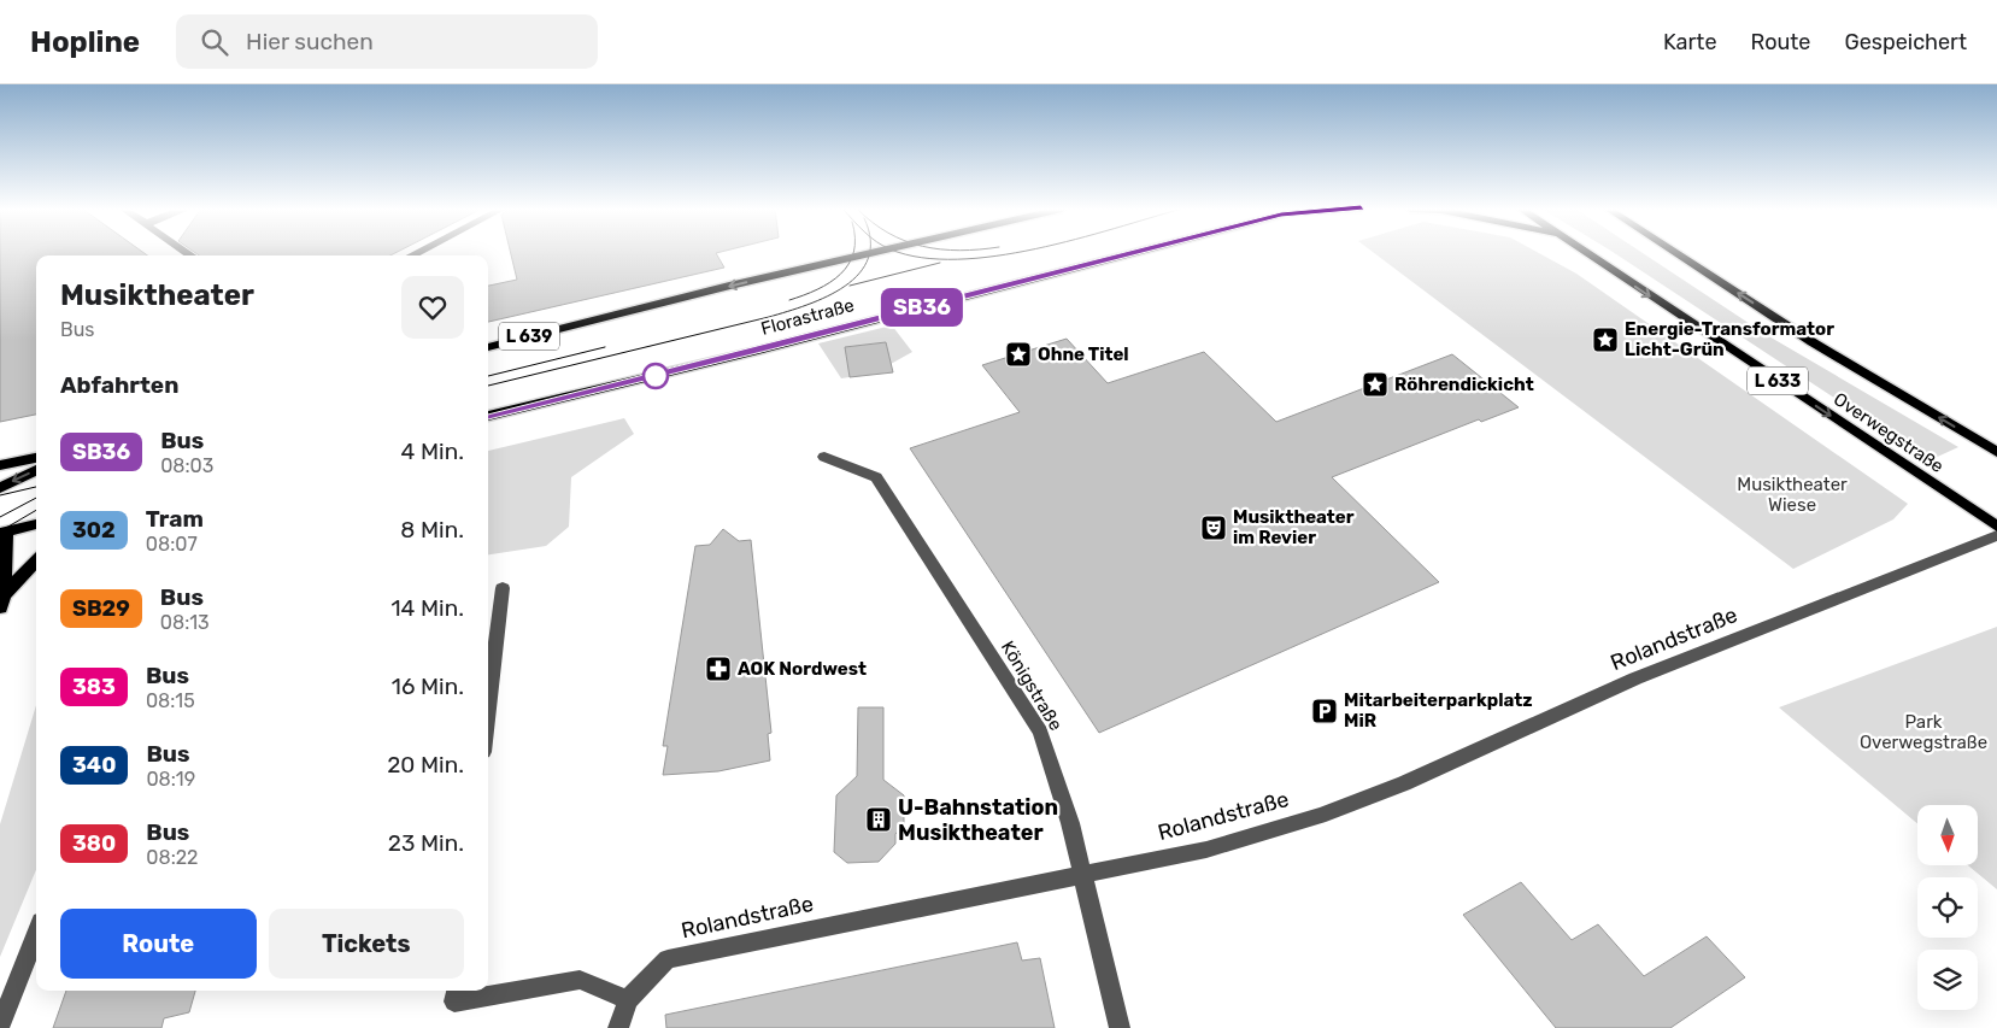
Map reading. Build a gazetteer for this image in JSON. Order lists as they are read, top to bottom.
{
  "streets": {
    "main road": [
      "Florastraße",
      "L 639",
      "L 633",
      "Overwegstraße"
    ],
    "street": ["Rolandstraße", "Königstraße"]
  },
  "crossings": [
    ["Rolandstraße", "Königstraße"]
  ],
  "parks": ["Musiktheater Wiese", "Park Overwegstraße"],
  "places": {
    "place": ["Energie-Transformator Licht-Grün", "Ohne Titel", "Röhrendickicht"],
    "theatre": ["Musiktheater im Revier"],
    "pharmacy": ["AOK Nordwest"],
    "parking": ["Mitarbeiterparkplatz MiR"],
    "building": ["U-Bahnstation Musiktheater"]
  },
  "lines": ["bus line SB36"],
  "north": "bottom",
  "page": {
    "header": "Hopline",
    "search": "Hier suchen",
    "nav": ["Karte", "Route", "Gespeichert"],
    "on_map": "SB36",
    "heading": [
      ["Musiktheater", "Bus"],
      "Abfahrten"
    ],
    "list": [
      {
        "mark": "SB36",
        "name": "Bus",
        "note": "08:03",
        "value": "4 Min."
      },
      {
        "mark": "302",
        "name": "Tram",
        "note": "08:07",
        "value": "8 Min."
      },
      {
        "mark": "SB29",
        "name": "Bus",
        "note": "08:13",
        "value": "14 Min."
      },
      {
        "mark": "383",
        "name": "Bus",
        "note": "08:15",
        "value": "16 Min."
      },
      {
        "mark": "340",
        "name": "Bus",
        "note": "08:19",
        "value": "20 Min."
      },
      {
        "mark": "380",
        "name": "Bus",
        "note": "08:22",
        "value": "23 Min."
      }
    ],
    "buttons": ["Route", "Tickets"]
  }
}
